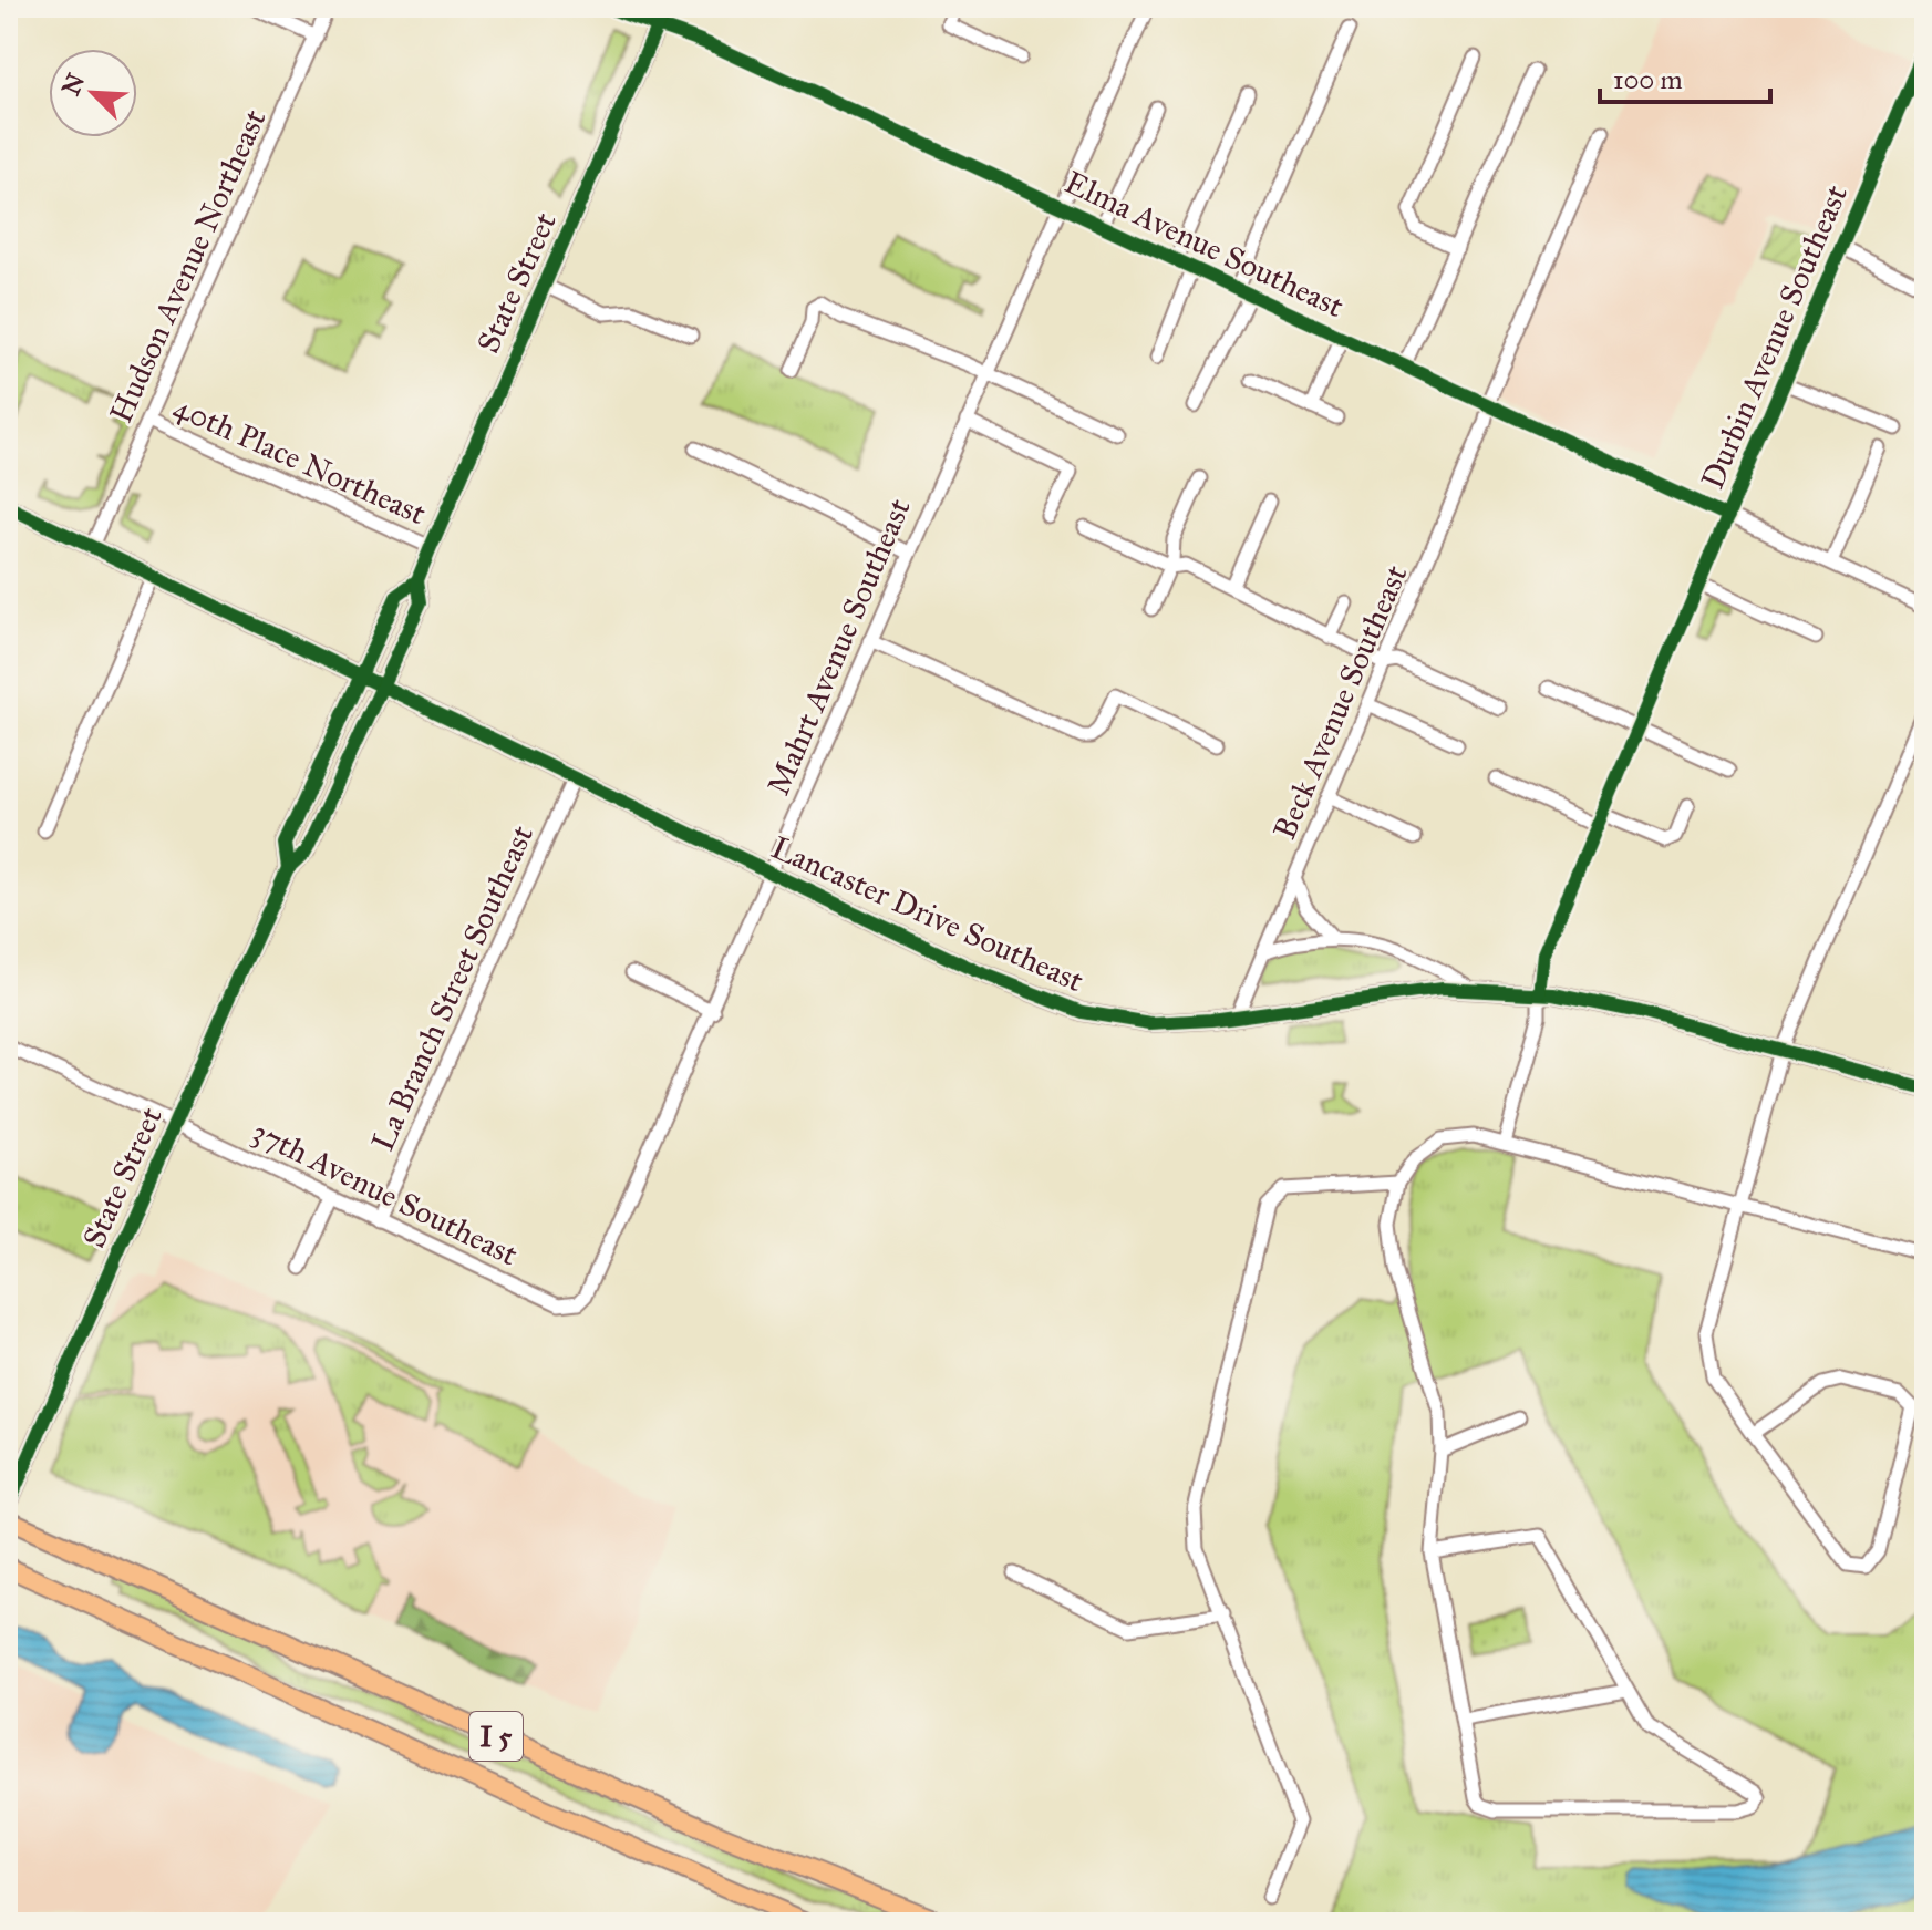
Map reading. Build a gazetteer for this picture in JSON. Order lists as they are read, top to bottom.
{
  "streets": {
    "highway": ["I 5"],
    "main road": ["State Street", "Lancaster Drive Southeast"],
    "street": [
      "Elma Avenue Southeast",
      "Hudson Avenue Northeast",
      "Durbin Avenue Southeast",
      "40th Place Northeast",
      "Mahrt Avenue Southeast",
      "Beck Avenue Southeast",
      "La Branch Street Southeast",
      "37th Avenue Southeast"
    ]
  },
  "crossings": [
    ["Elma Avenue Southeast", "State Street"],
    ["Elma Avenue Southeast", "Durbin Avenue Southeast"],
    ["Elma Avenue Southeast", "Mahrt Avenue Southeast"],
    ["Elma Avenue Southeast", "Beck Avenue Southeast"],
    ["Hudson Avenue Northeast", "40th Place Northeast"],
    ["Hudson Avenue Northeast", "Lancaster Drive Southeast"],
    ["State Street", "40th Place Northeast"],
    ["State Street", "Lancaster Drive Southeast"],
    ["State Street", "37th Avenue Southeast"],
    ["Durbin Avenue Southeast", "Lancaster Drive Southeast"],
    ["Mahrt Avenue Southeast", "Lancaster Drive Southeast"],
    ["Mahrt Avenue Southeast", "37th Avenue Southeast"],
    ["Beck Avenue Southeast", "Lancaster Drive Southeast"],
    ["Lancaster Drive Southeast", "La Branch Street Southeast"],
    ["La Branch Street Southeast", "37th Avenue Southeast"]
  ],
  "scale_bar": "100 m",
  "north": "top left"
}
